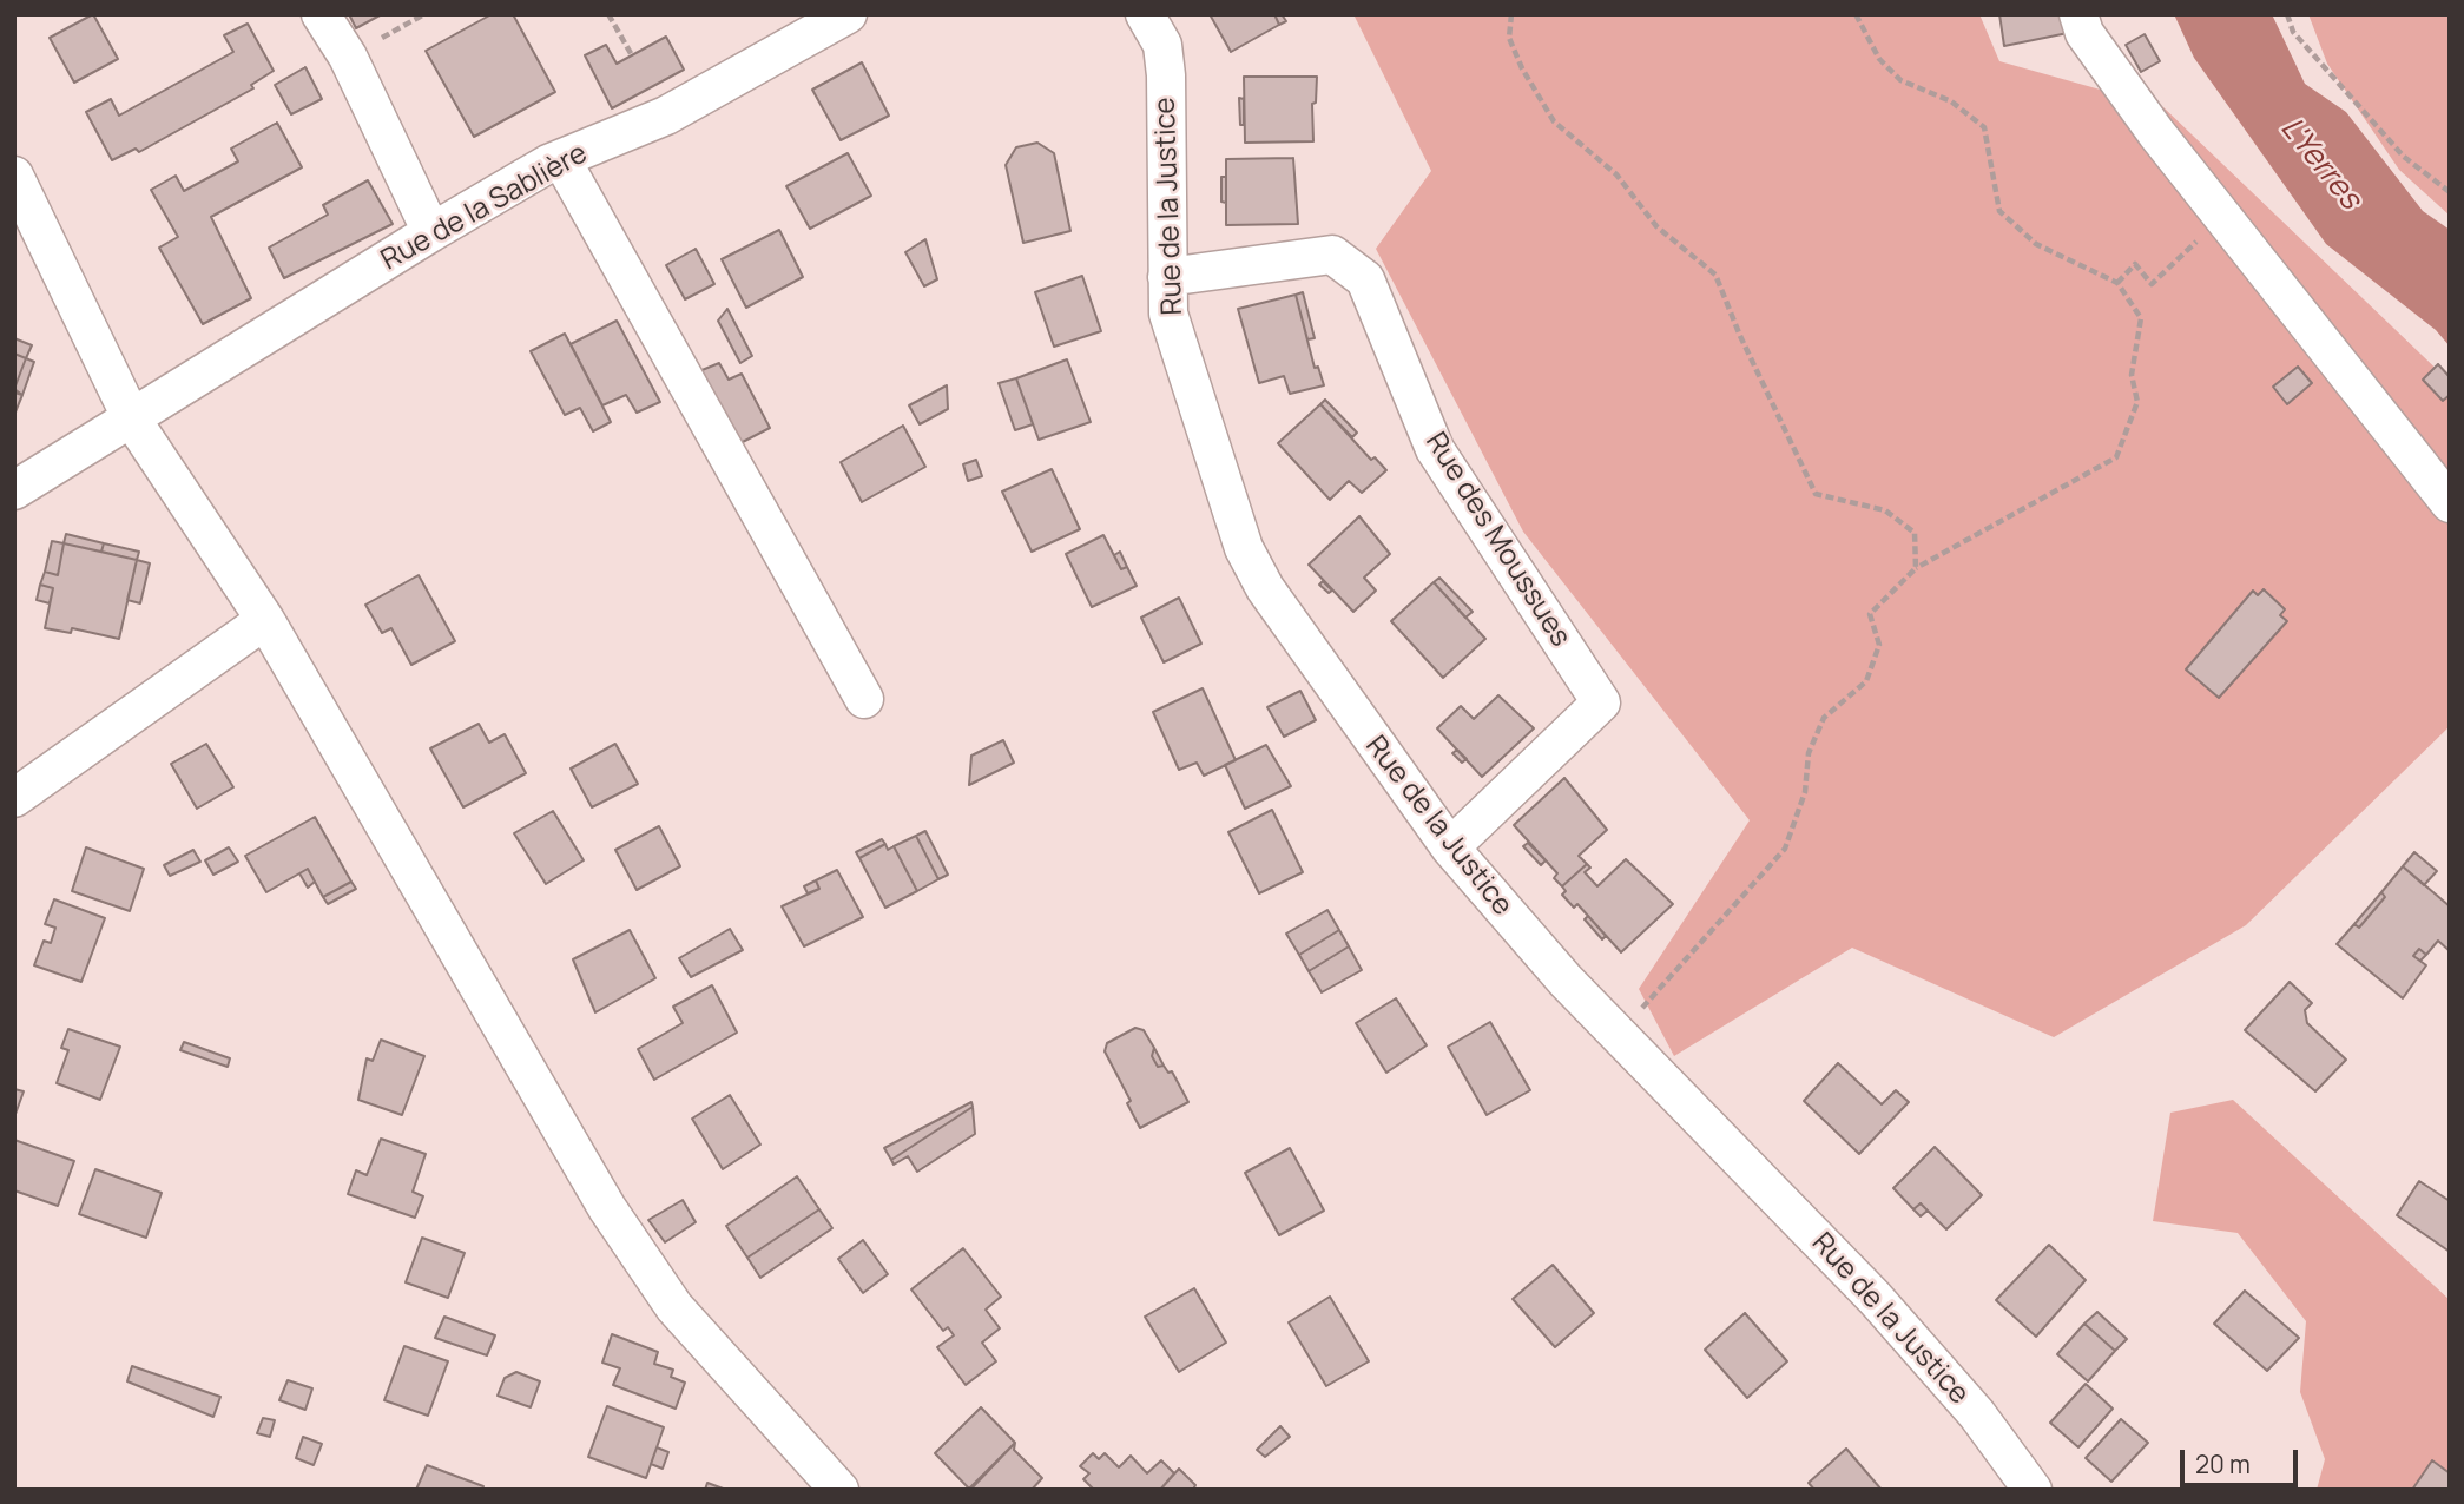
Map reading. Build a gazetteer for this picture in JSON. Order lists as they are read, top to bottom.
{
  "streets": {
    "street": ["Rue de la Justice", "Rue de la Sablière", "Rue des Moussues"]
  },
  "crossings": [
    ["Rue de la Justice", "Rue des Moussues"]
  ],
  "water": ["L'Yerres"],
  "scale_bar": "20 m"
}
